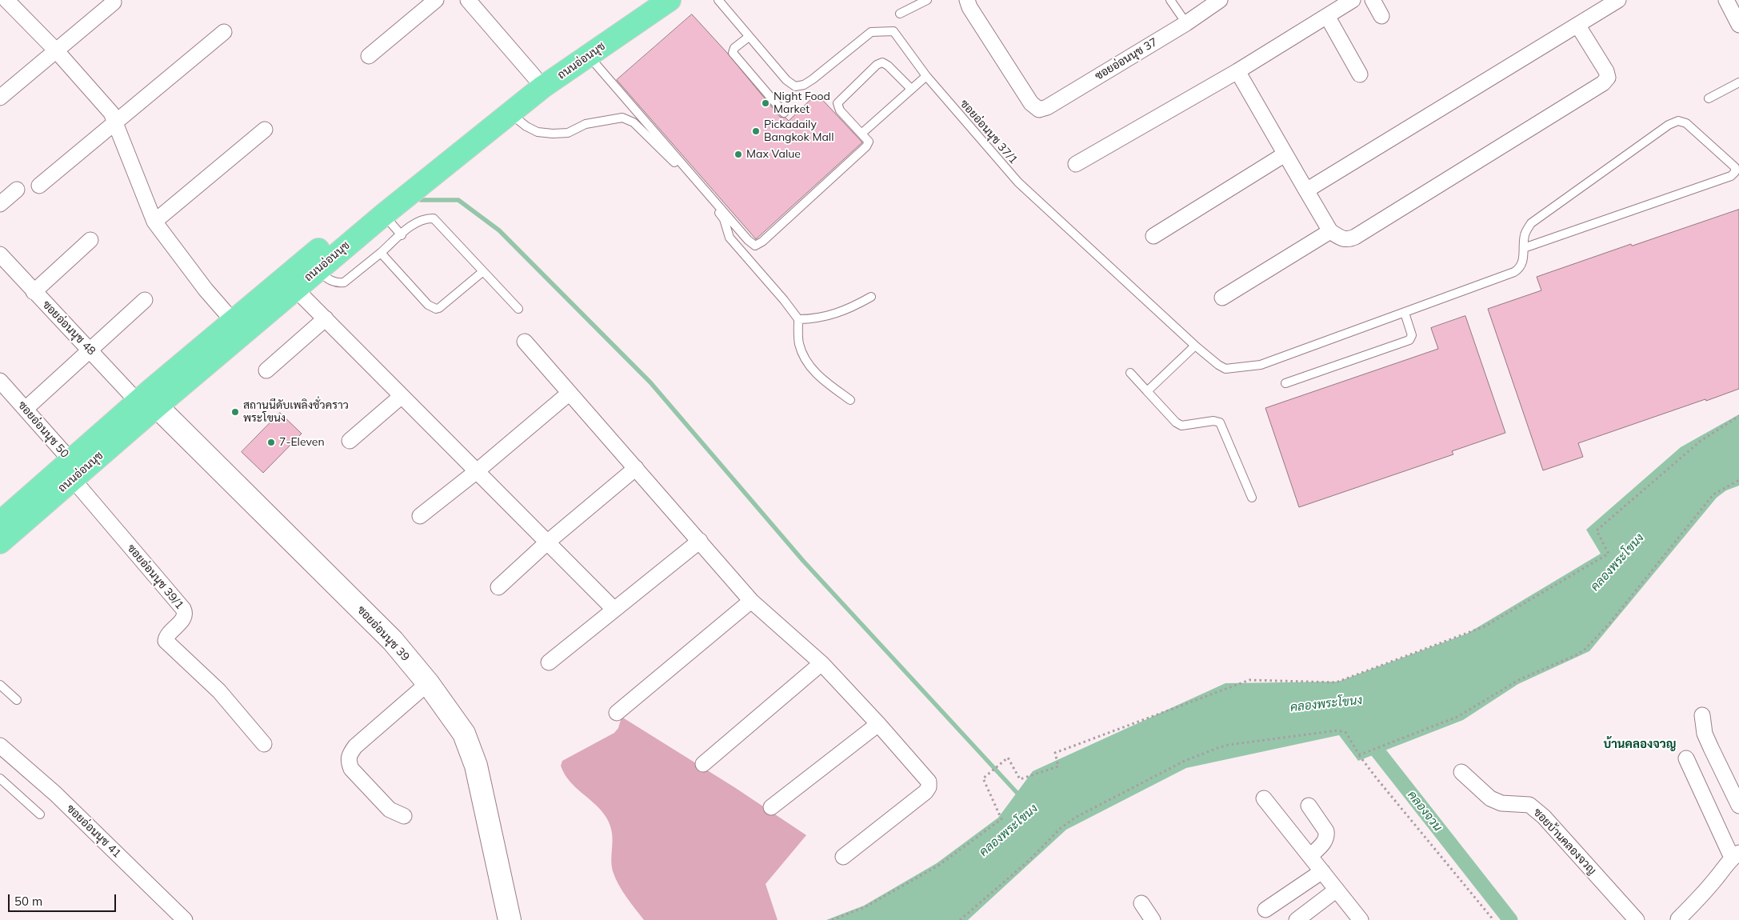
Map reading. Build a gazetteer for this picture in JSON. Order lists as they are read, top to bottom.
{
  "streets": {
    "main road": ["ถนนอ่อนนุช"],
    "street": [
      "ซอยอ่อนนุช 37",
      "ซอยอ่อนนุช 48",
      "ซอยอ่อนนุช 50",
      "ซอยอ่อนนุช 39/1",
      "ซอยอ่อนนุช 39",
      "ซอยอ่อนนุช 41",
      "ซอยบ้านคลองจวญ"
    ],
    "lane": ["ซอยอ่อนนุช 37/1"]
  },
  "crossings": [
    ["ถนนอ่อนนุช", "ซอยอ่อนนุช 48"],
    ["ถนนอ่อนนุช", "ซอยอ่อนนุช 50"],
    ["ถนนอ่อนนุช", "ซอยอ่อนนุช 39/1"],
    ["ถนนอ่อนนุช", "ซอยอ่อนนุช 39"],
    ["ซอยอ่อนนุช 48", "ซอยอ่อนนุช 39"],
    ["ซอยอ่อนนุช 50", "ซอยอ่อนนุช 39/1"]
  ],
  "districts": ["บ้านคลองจวญ"],
  "water": ["คลองพระโขนง", "คลองจวน"],
  "places": [
    "Night Food Market",
    "Pickadaily Bangkok Mall",
    "Max Value",
    "สถานนีดับเพลิงชั่วคราว พระโขนง",
    "7-Eleven"
  ],
  "scale_bar": "50 m"
}
